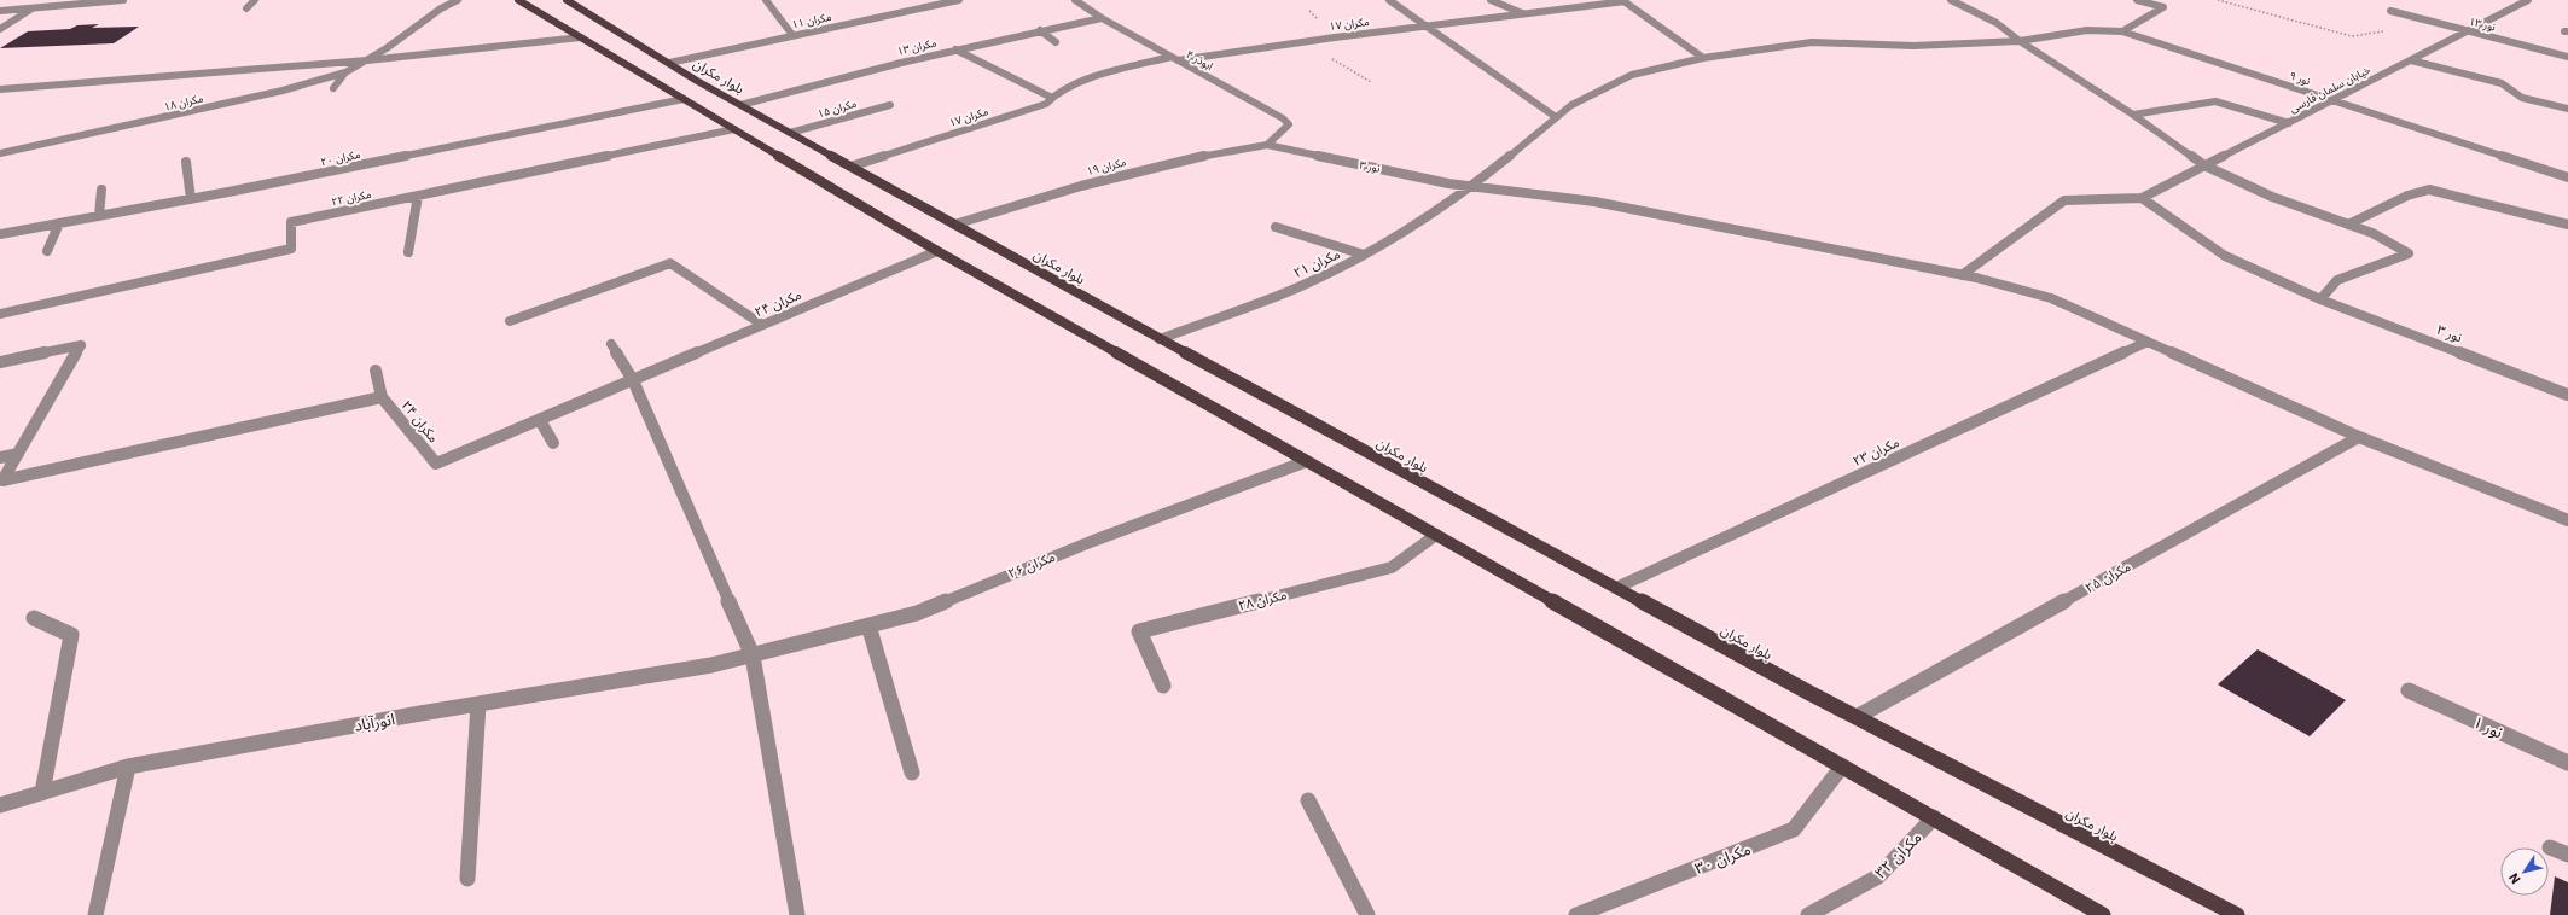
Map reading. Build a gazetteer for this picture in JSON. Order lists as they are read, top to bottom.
{
  "streets": {
    "main road": ["بلوار مکران"],
    "street": [
      "مکران ۱۱",
      "مکران ۱۷",
      "نور ۱۳",
      "مکران ۱۳",
      "ابوذر ۴",
      "نور ۹",
      "خیابان سلمان فارسی",
      "مکران ۱۸",
      "مکران ۱۵",
      "مکران ۲۰",
      "مکران ۱۹",
      "نور ۳",
      "مکران ۲۲",
      "مکران ۲۱",
      "مکران ۲۴",
      "مکران ۲۳",
      "مکران ۲۶",
      "مکران ۲۵",
      "مکران ۲۸",
      "انورآباد",
      "نور ۱",
      "مکران ۳۲",
      "مکران ۳۰"
    ]
  },
  "crossings": [
    ["مکران ۱۱", "بلوار مکران"],
    ["مکران ۱۷", "ابوذر ۴"],
    ["مکران ۱۷", "بلوار مکران"],
    ["نور ۱۳", "خیابان سلمان فارسی"],
    ["مکران ۱۳", "ابوذر ۴"],
    ["مکران ۱۳", "بلوار مکران"],
    ["ابوذر ۴", "مکران ۱۹"],
    ["ابوذر ۴", "نور ۳"],
    ["بلوار مکران", "مکران ۱۵"],
    ["بلوار مکران", "مکران ۱۹"],
    ["بلوار مکران", "مکران ۲۱"],
    ["بلوار مکران", "مکران ۲۳"],
    ["بلوار مکران", "مکران ۲۵"],
    ["نور ۹", "خیابان سلمان فارسی"],
    ["نور ۹", "مکران ۲۱"],
    ["خیابان سلمان فارسی", "نور ۳"],
    ["مکران ۱۹", "نور ۳"],
    ["نور ۳", "مکران ۲۱"],
    ["نور ۳", "مکران ۲۳"],
    ["نور ۳", "مکران ۲۵"],
    ["مکران ۲۶", "انورآباد"]
  ],
  "north": "bottom left"
}
